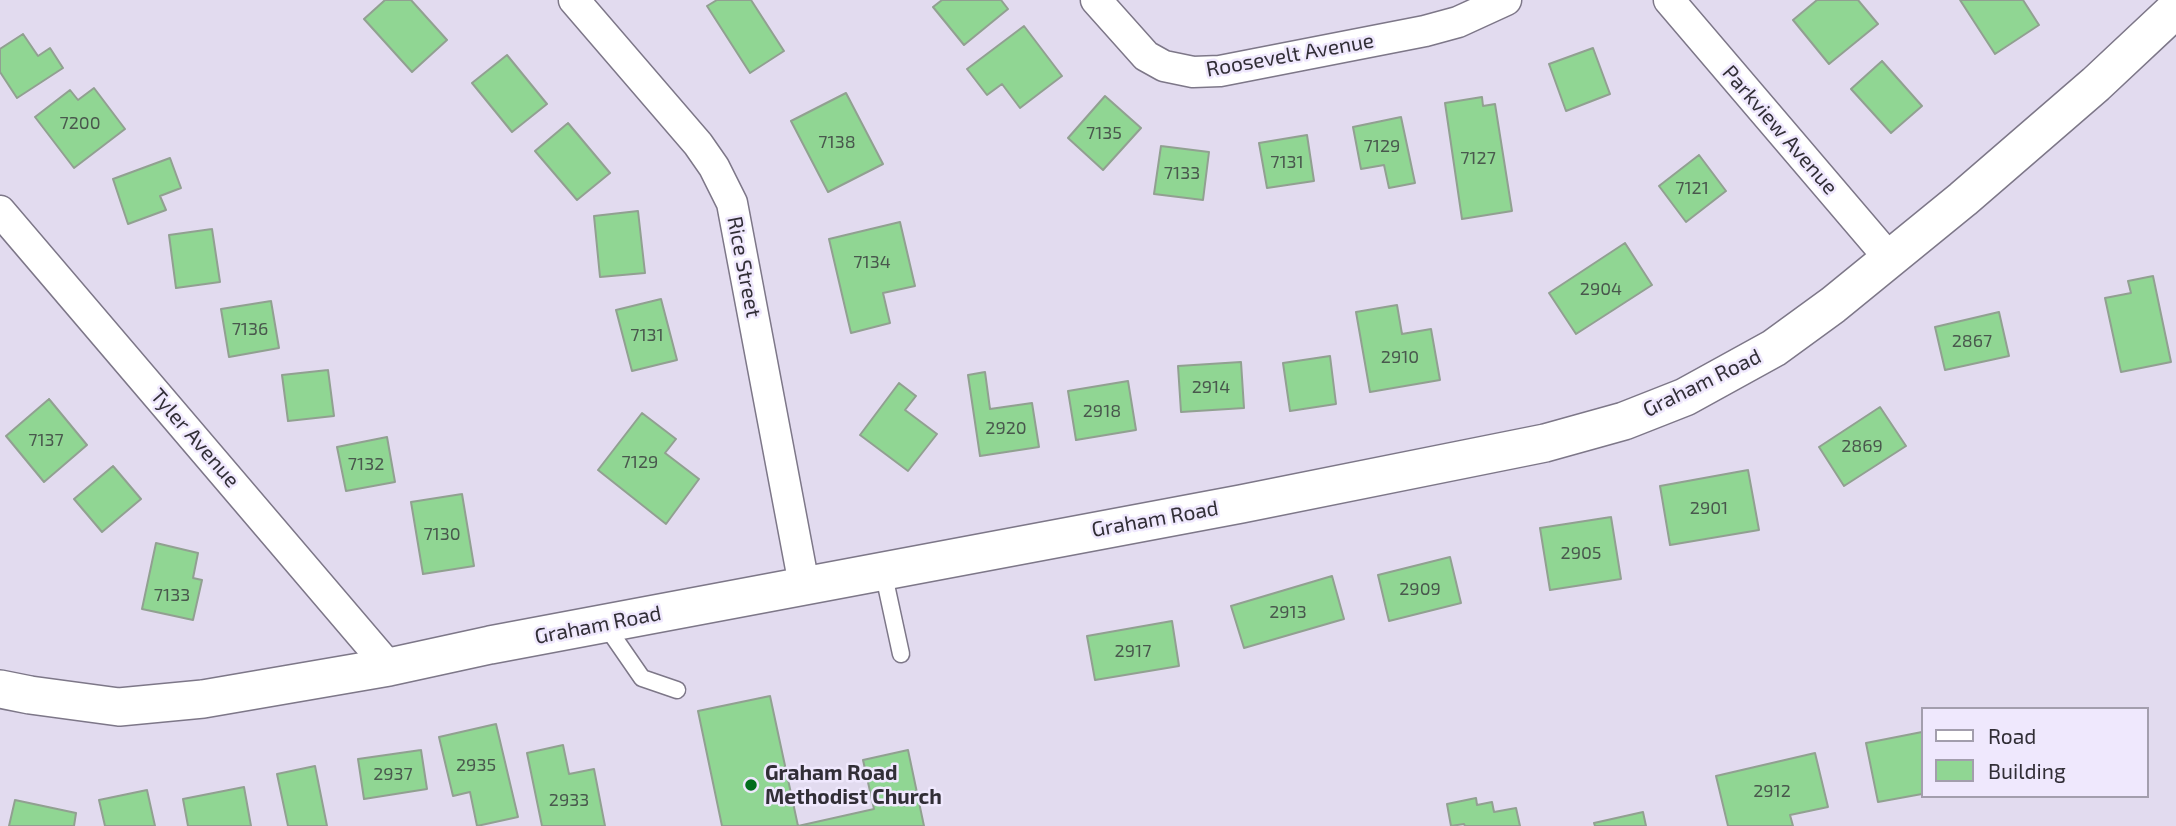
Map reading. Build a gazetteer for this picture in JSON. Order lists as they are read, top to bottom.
{
  "streets": {
    "street": [
      "Roosevelt Avenue",
      "Parkview Avenue",
      "Rice Street",
      "Graham Road",
      "Tyler Avenue"
    ]
  },
  "crossings": [
    ["Parkview Avenue", "Graham Road"],
    ["Rice Street", "Graham Road"],
    ["Graham Road", "Tyler Avenue"]
  ],
  "places": ["Graham Road Methodist Church"],
  "house_numbers": [
    "7200",
    "7135",
    "7138",
    "7129",
    "7127",
    "7131",
    "7133",
    "7121",
    "7134",
    "2904",
    "7136",
    "7131",
    "2867",
    "2910",
    "2914",
    "2918",
    "2920",
    "7137",
    "2869",
    "7129",
    "7132",
    "2901",
    "7130",
    "2905",
    "2909",
    "7133",
    "2913",
    "2917",
    "2935",
    "2937",
    "2912",
    "2933"
  ],
  "legend": ["Road", "Building"]
}
